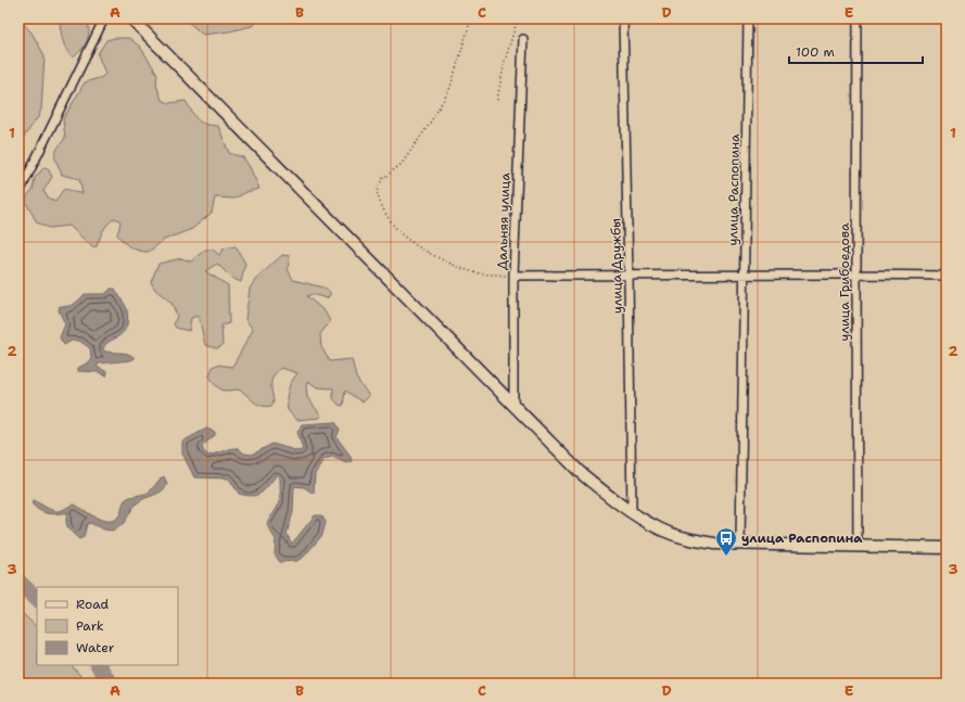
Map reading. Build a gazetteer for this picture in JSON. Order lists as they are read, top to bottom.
{
  "streets": {
    "street": [
      "улица Распопина",
      "Дальняя улица",
      "улица Дружбы",
      "улица Грибоедова"
    ]
  },
  "places": {
    "bus stop": ["улица Распопина"]
  },
  "legend": ["Road", "Park", "Water"],
  "scale_bar": "100 m",
  "grid": {
    "columns": [
      "A",
      "B",
      "C",
      "D",
      "E"
    ],
    "rows": ["1", "2", "3"]
  }
}
